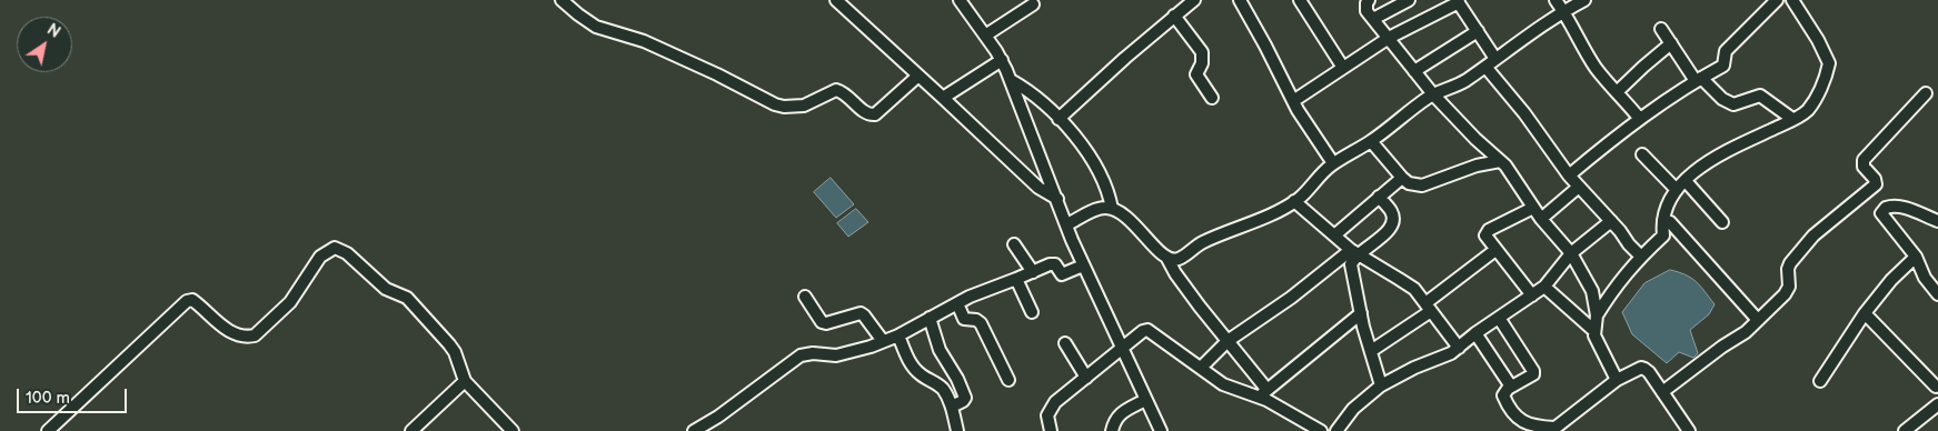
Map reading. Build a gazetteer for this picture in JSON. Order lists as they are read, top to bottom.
{
  "scale_bar": "100 m",
  "north": "top right"
}
